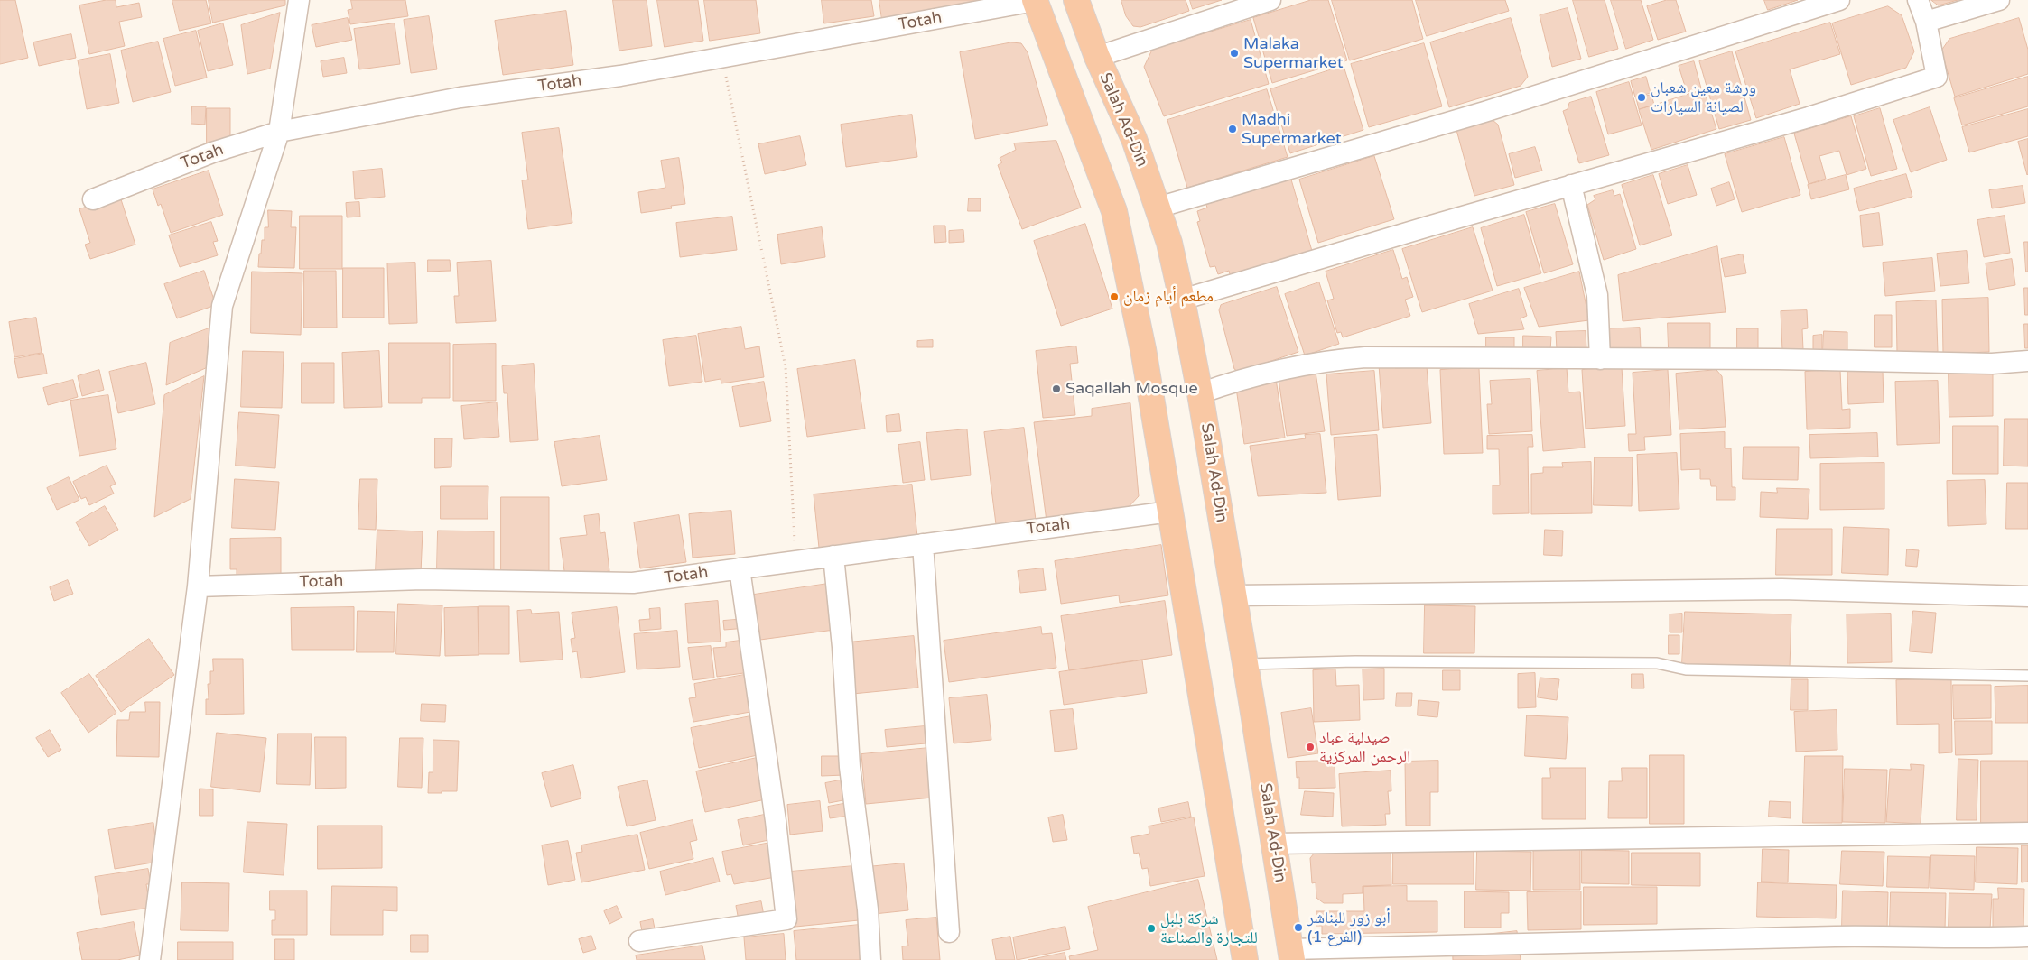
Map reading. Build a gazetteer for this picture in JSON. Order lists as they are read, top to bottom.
{
  "streets": {
    "highway": ["Salah Ad-Din"],
    "street": ["Totah"]
  },
  "places": [
    "Malaka Supermarket",
    "ورشة معين شعبان لصيانة السيارات",
    "Madhi Supermarket",
    "مطعم أيام زمان",
    "Saqallah Mosque",
    "صيدلية عباد الرحمن المركزية",
    "أبو زور للبناشر (الفرع 1)",
    "شركة بلبل للتجارة والصناعة"
  ]
}
